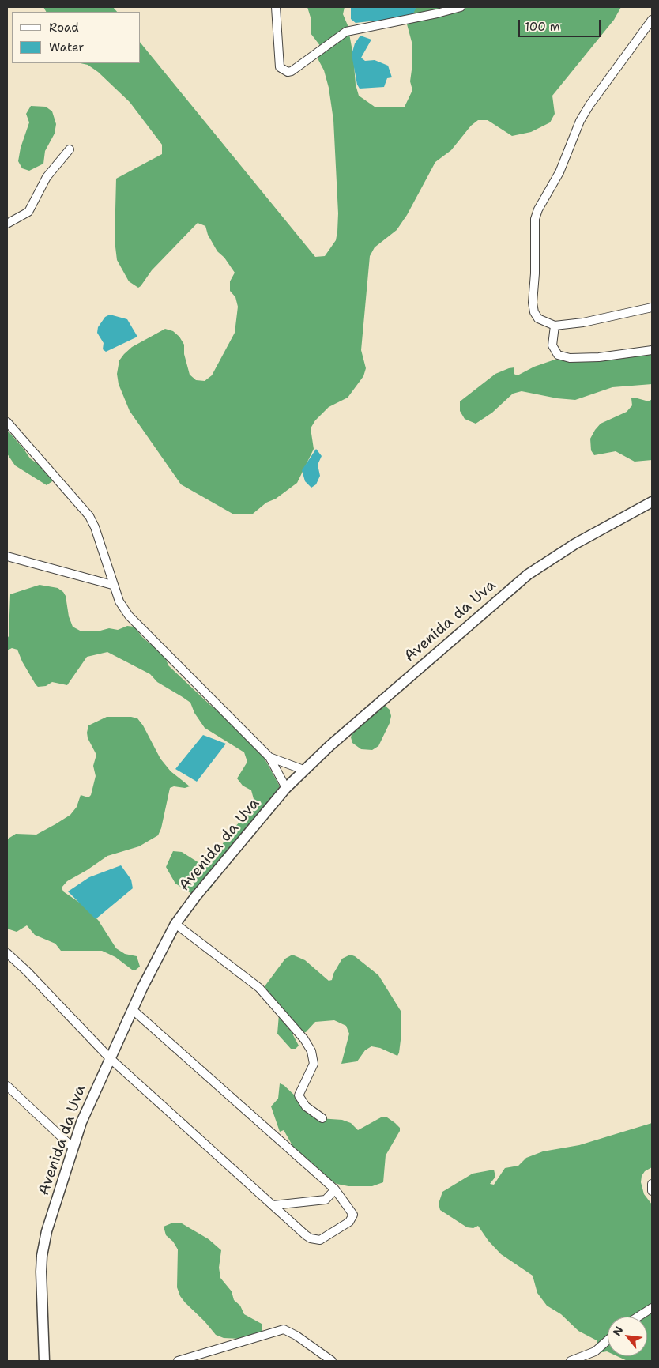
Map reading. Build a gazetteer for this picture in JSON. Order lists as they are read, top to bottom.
{
  "streets": {
    "main road": ["Avenida da Uva"]
  },
  "legend": ["Road", "Water"],
  "scale_bar": "100 m",
  "north": "top left"
}
